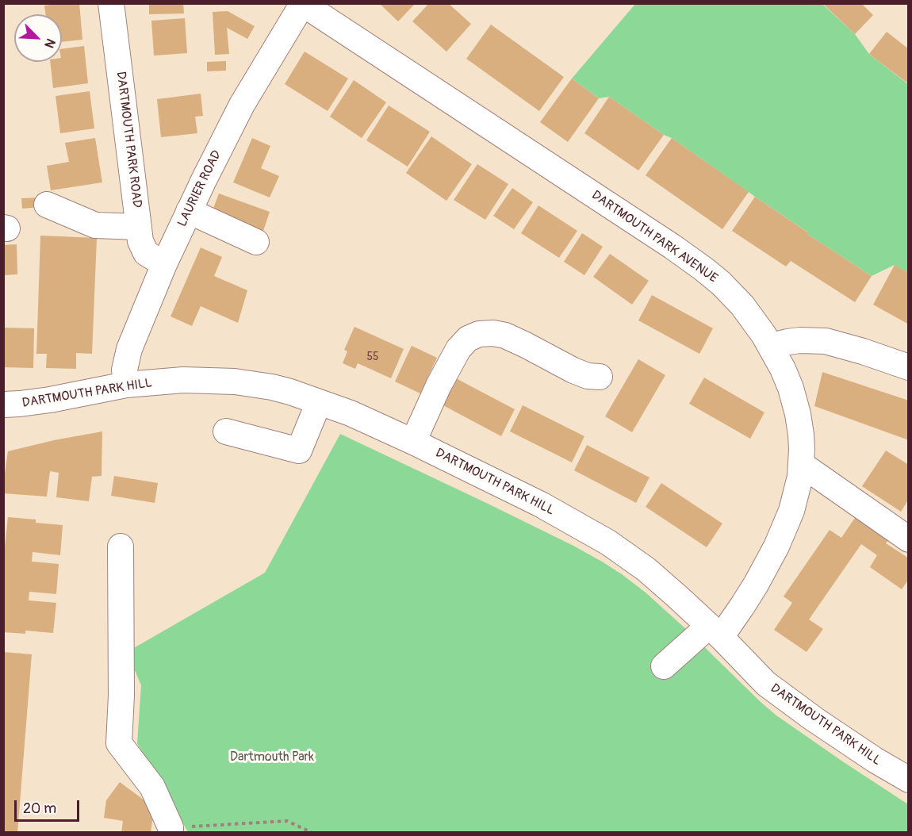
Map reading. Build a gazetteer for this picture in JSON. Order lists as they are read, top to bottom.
{
  "streets": {
    "street": [
      "DARTMOUTH PARK ROAD",
      "LAURIER ROAD",
      "DARTMOUTH PARK AVENUE",
      "DARTMOUTH PARK HILL"
    ]
  },
  "crossings": [
    ["DARTMOUTH PARK ROAD", "LAURIER ROAD"],
    ["LAURIER ROAD", "DARTMOUTH PARK AVENUE"],
    ["LAURIER ROAD", "DARTMOUTH PARK HILL"],
    ["DARTMOUTH PARK AVENUE", "DARTMOUTH PARK HILL"]
  ],
  "parks": ["Dartmouth Park"],
  "house_numbers": ["55"],
  "scale_bar": "20 m",
  "north": "bottom right"
}
